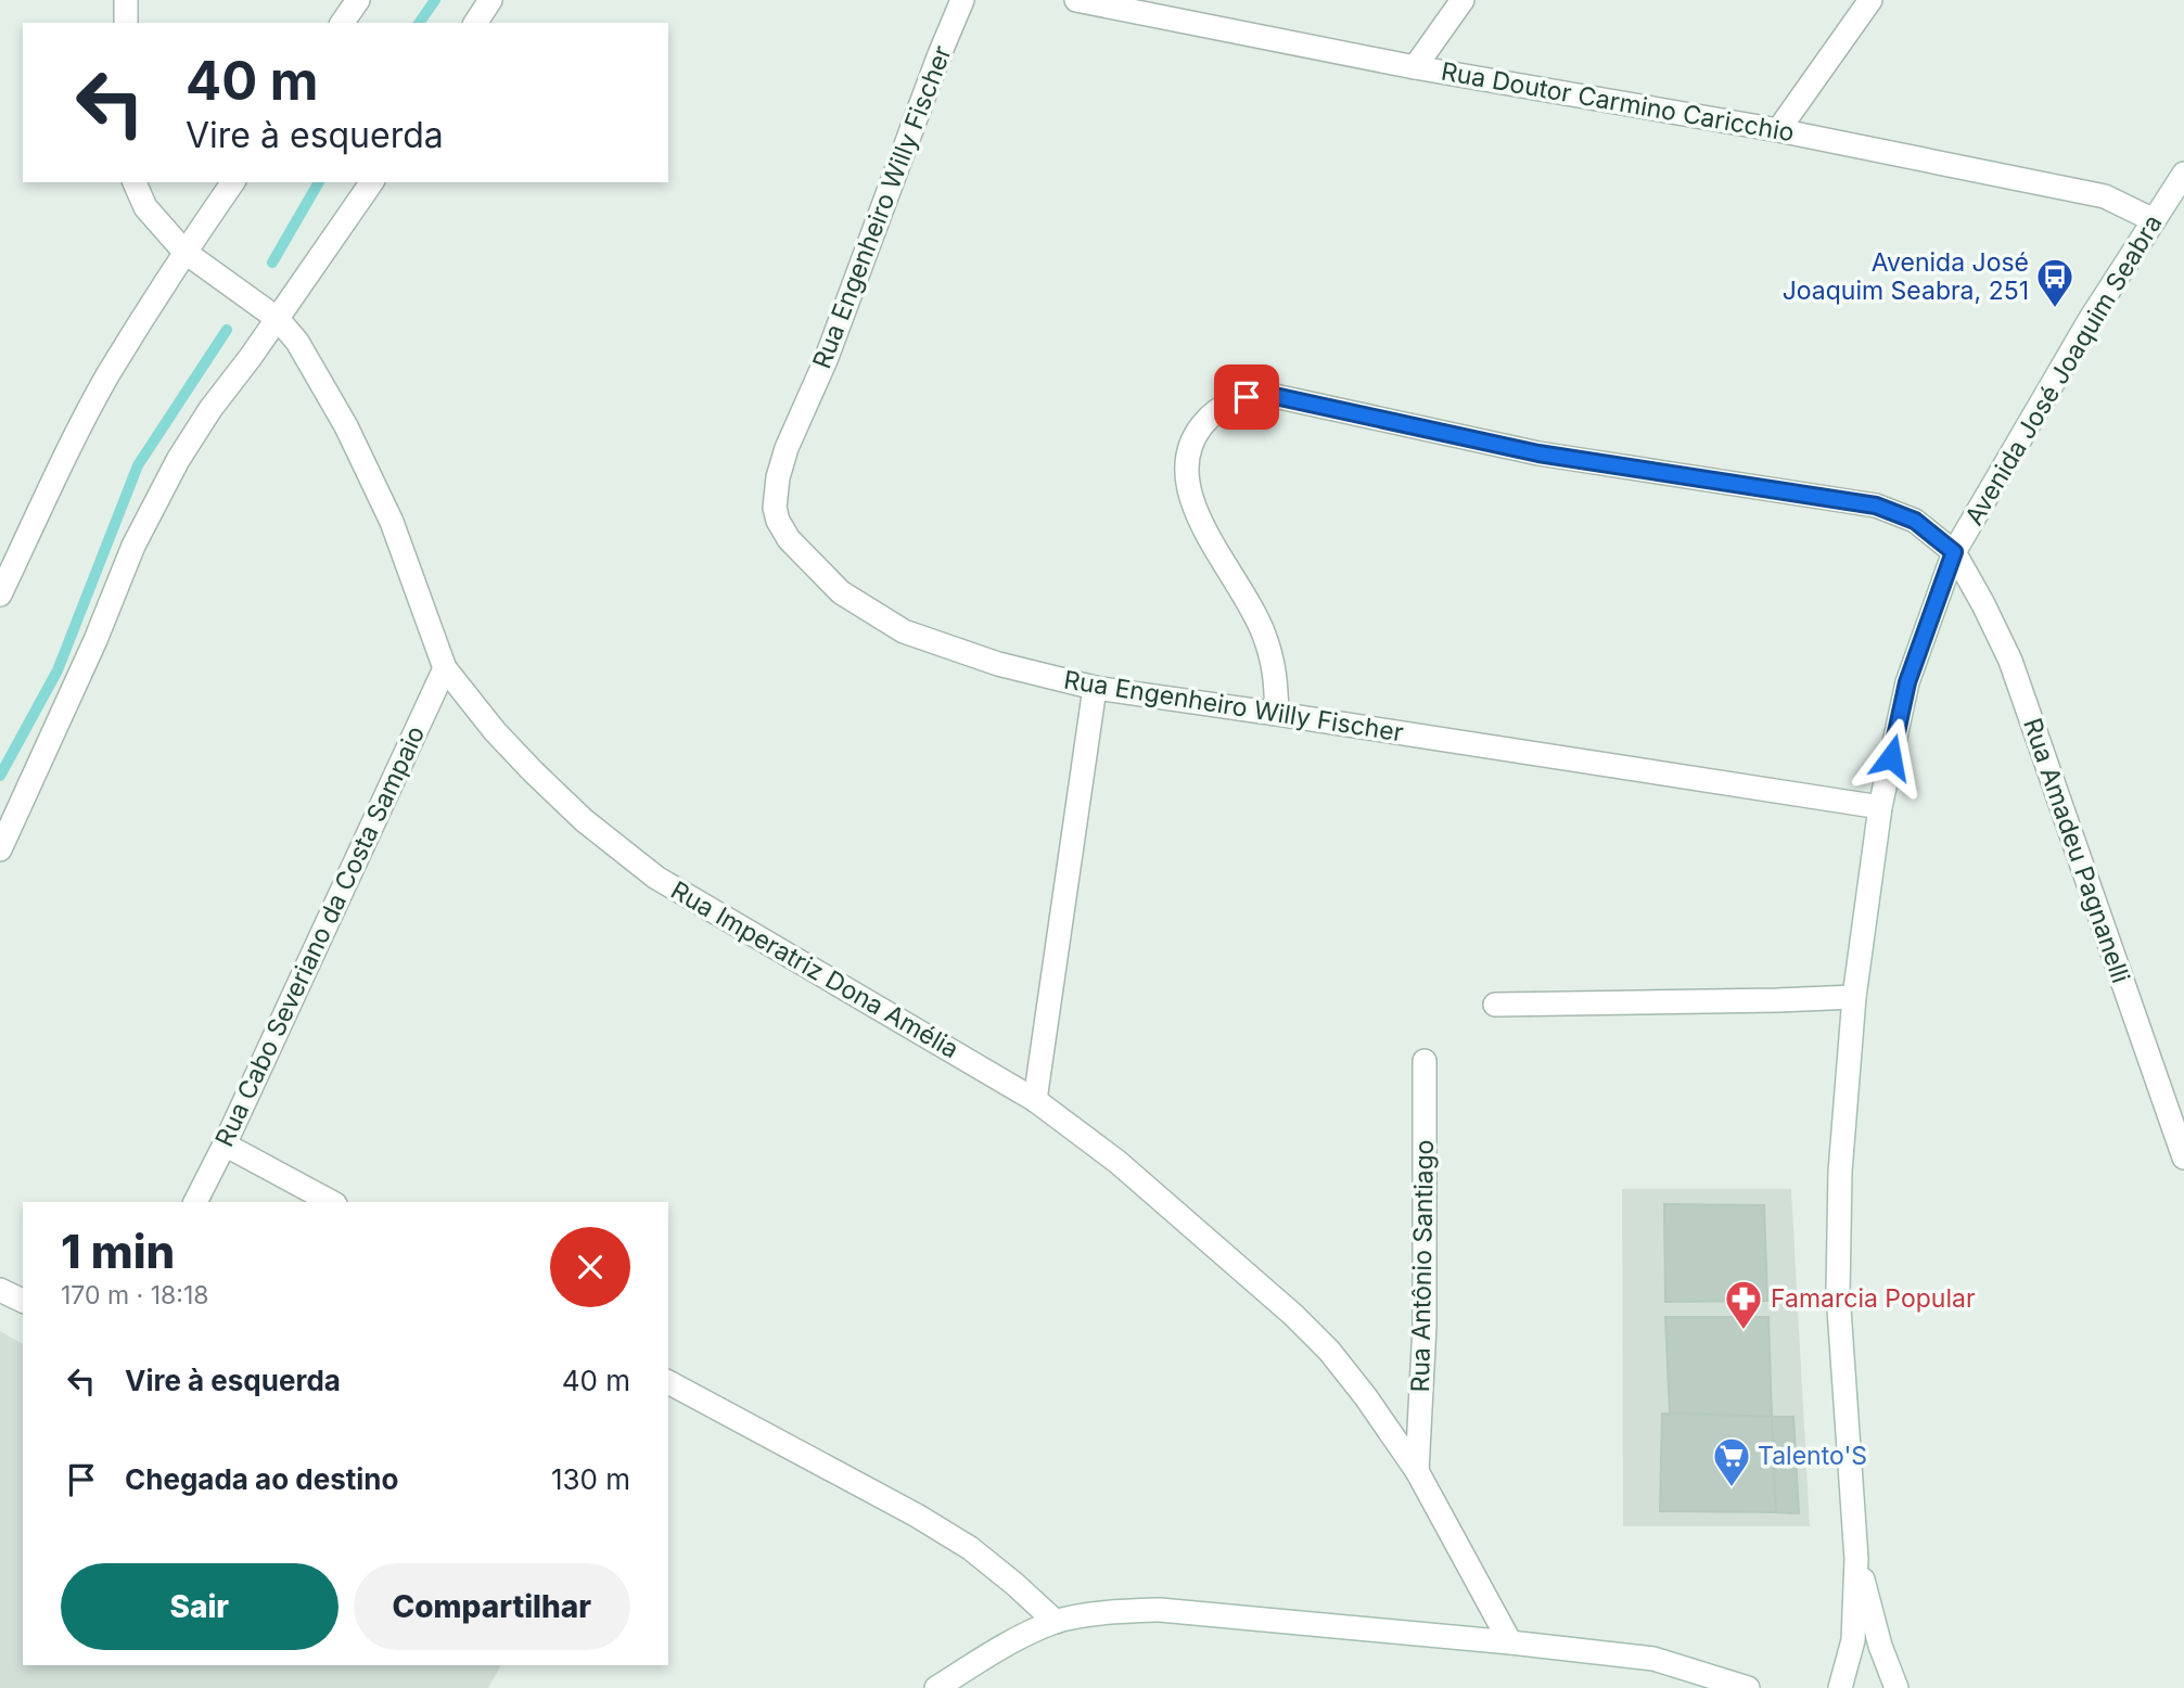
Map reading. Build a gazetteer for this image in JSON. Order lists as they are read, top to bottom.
{
  "streets": {
    "street": [
      "Rua Doutor Carmino Caricchio",
      "Rua Engenheiro Willy Fischer",
      "Avenida José Joaquim Seabra",
      "Rua Amadeu Pagnanelli",
      "Rua Cabo Severiano da Costa Sampaio",
      "Rua Imperatriz Dona Amélia",
      "Rua Antônio Santiago"
    ]
  },
  "crossings": [
    ["Rua Doutor Carmino Caricchio", "Avenida José Joaquim Seabra"],
    ["Rua Engenheiro Willy Fischer", "Avenida José Joaquim Seabra"],
    ["Avenida José Joaquim Seabra", "Rua Amadeu Pagnanelli"],
    ["Rua Cabo Severiano da Costa Sampaio", "Rua Imperatriz Dona Amélia"],
    ["Rua Imperatriz Dona Amélia", "Rua Antônio Santiago"]
  ],
  "places": {
    "bus stop": ["Avenida José Joaquim Seabra, 251"],
    "pharmacy": ["Famarcia Popular"],
    "supermarket": ["Talento'S"]
  },
  "page": {
    "turn": ["40 m", "Vire à esquerda"],
    "heading": ["1 min", "170 m · 18:18"],
    "list": [
      {
        "name": "Vire à esquerda",
        "value": "40 m"
      },
      {
        "name": "Chegada ao destino",
        "value": "130 m"
      }
    ],
    "buttons": ["Sair", "Compartilhar"]
  }
}
